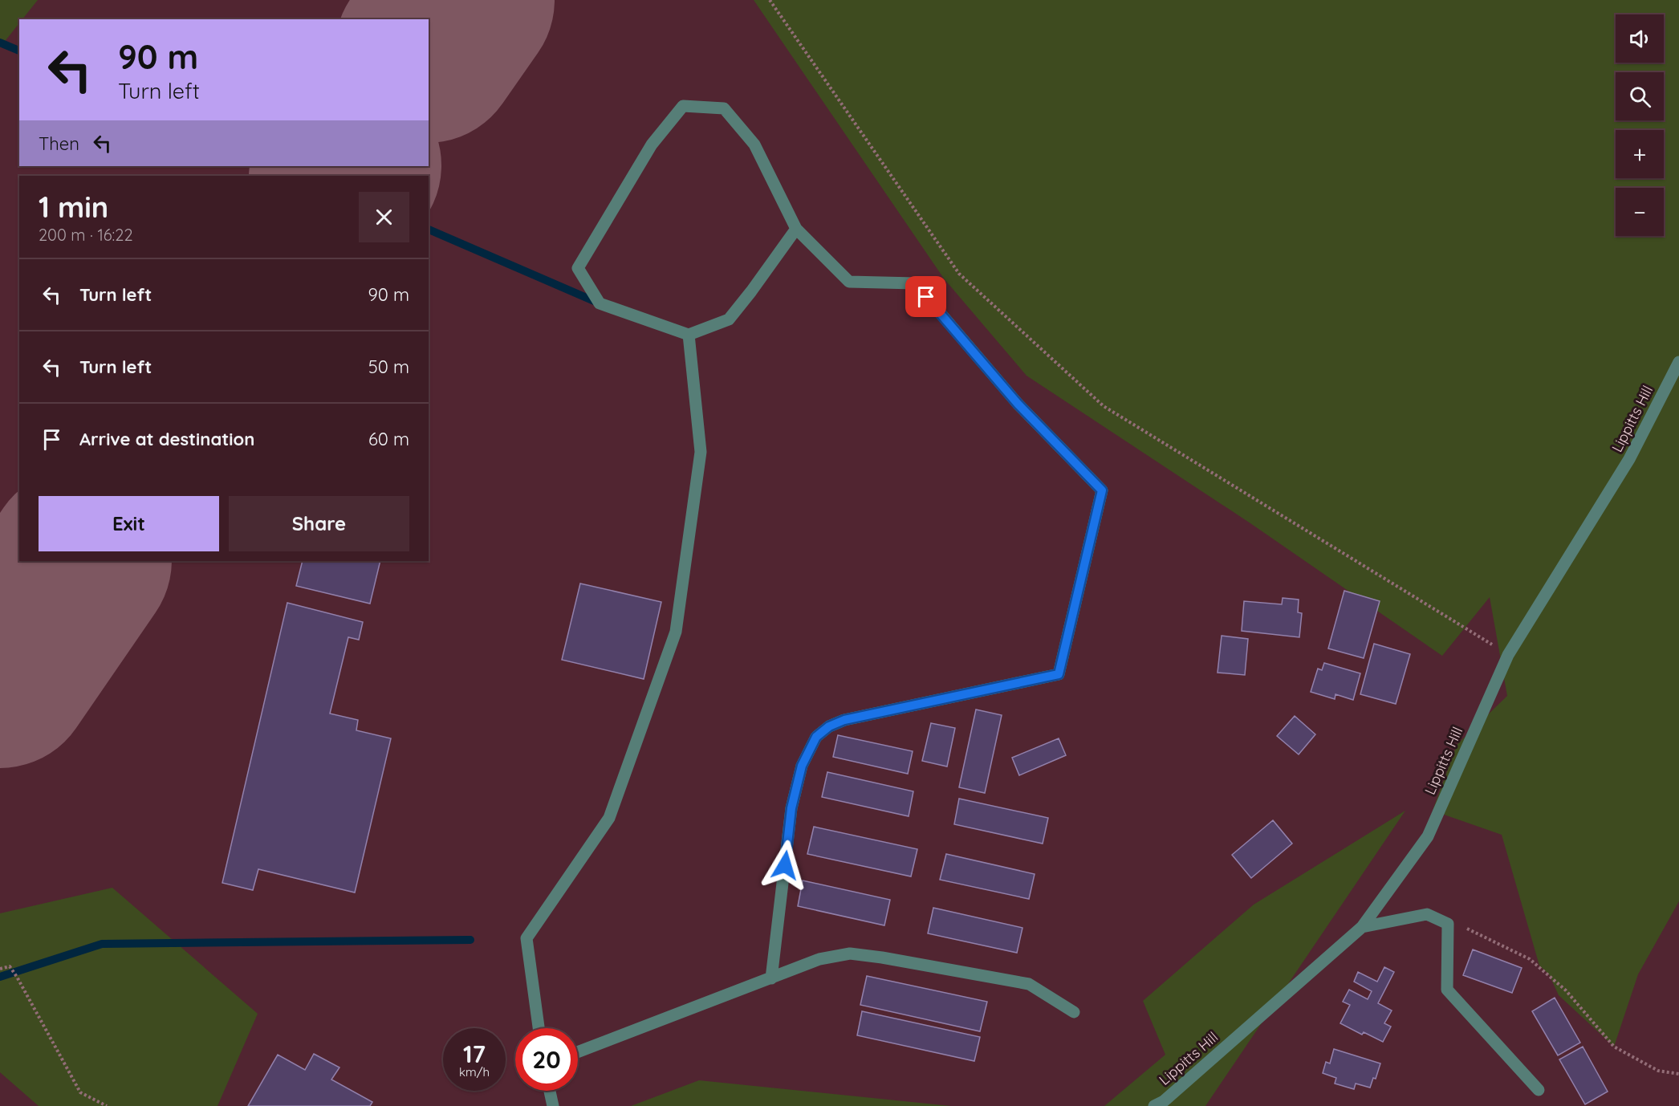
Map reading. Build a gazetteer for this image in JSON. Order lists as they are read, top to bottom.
{
  "streets": {
    "street": ["Lippitts Hill"]
  },
  "page": {
    "map_buttons": ["+", "−"],
    "turn": ["90 m", "Turn left"],
    "then": "Then",
    "heading": ["1 min", "200 m · 16:22"],
    "list": [
      {
        "name": "Turn left",
        "value": "90 m"
      },
      {
        "name": "Turn left",
        "value": "50 m"
      },
      {
        "name": "Arrive at destination",
        "value": "60 m"
      }
    ],
    "buttons": ["Exit", "Share"],
    "speed": "17 km/h",
    "limit": "20"
  }
}
